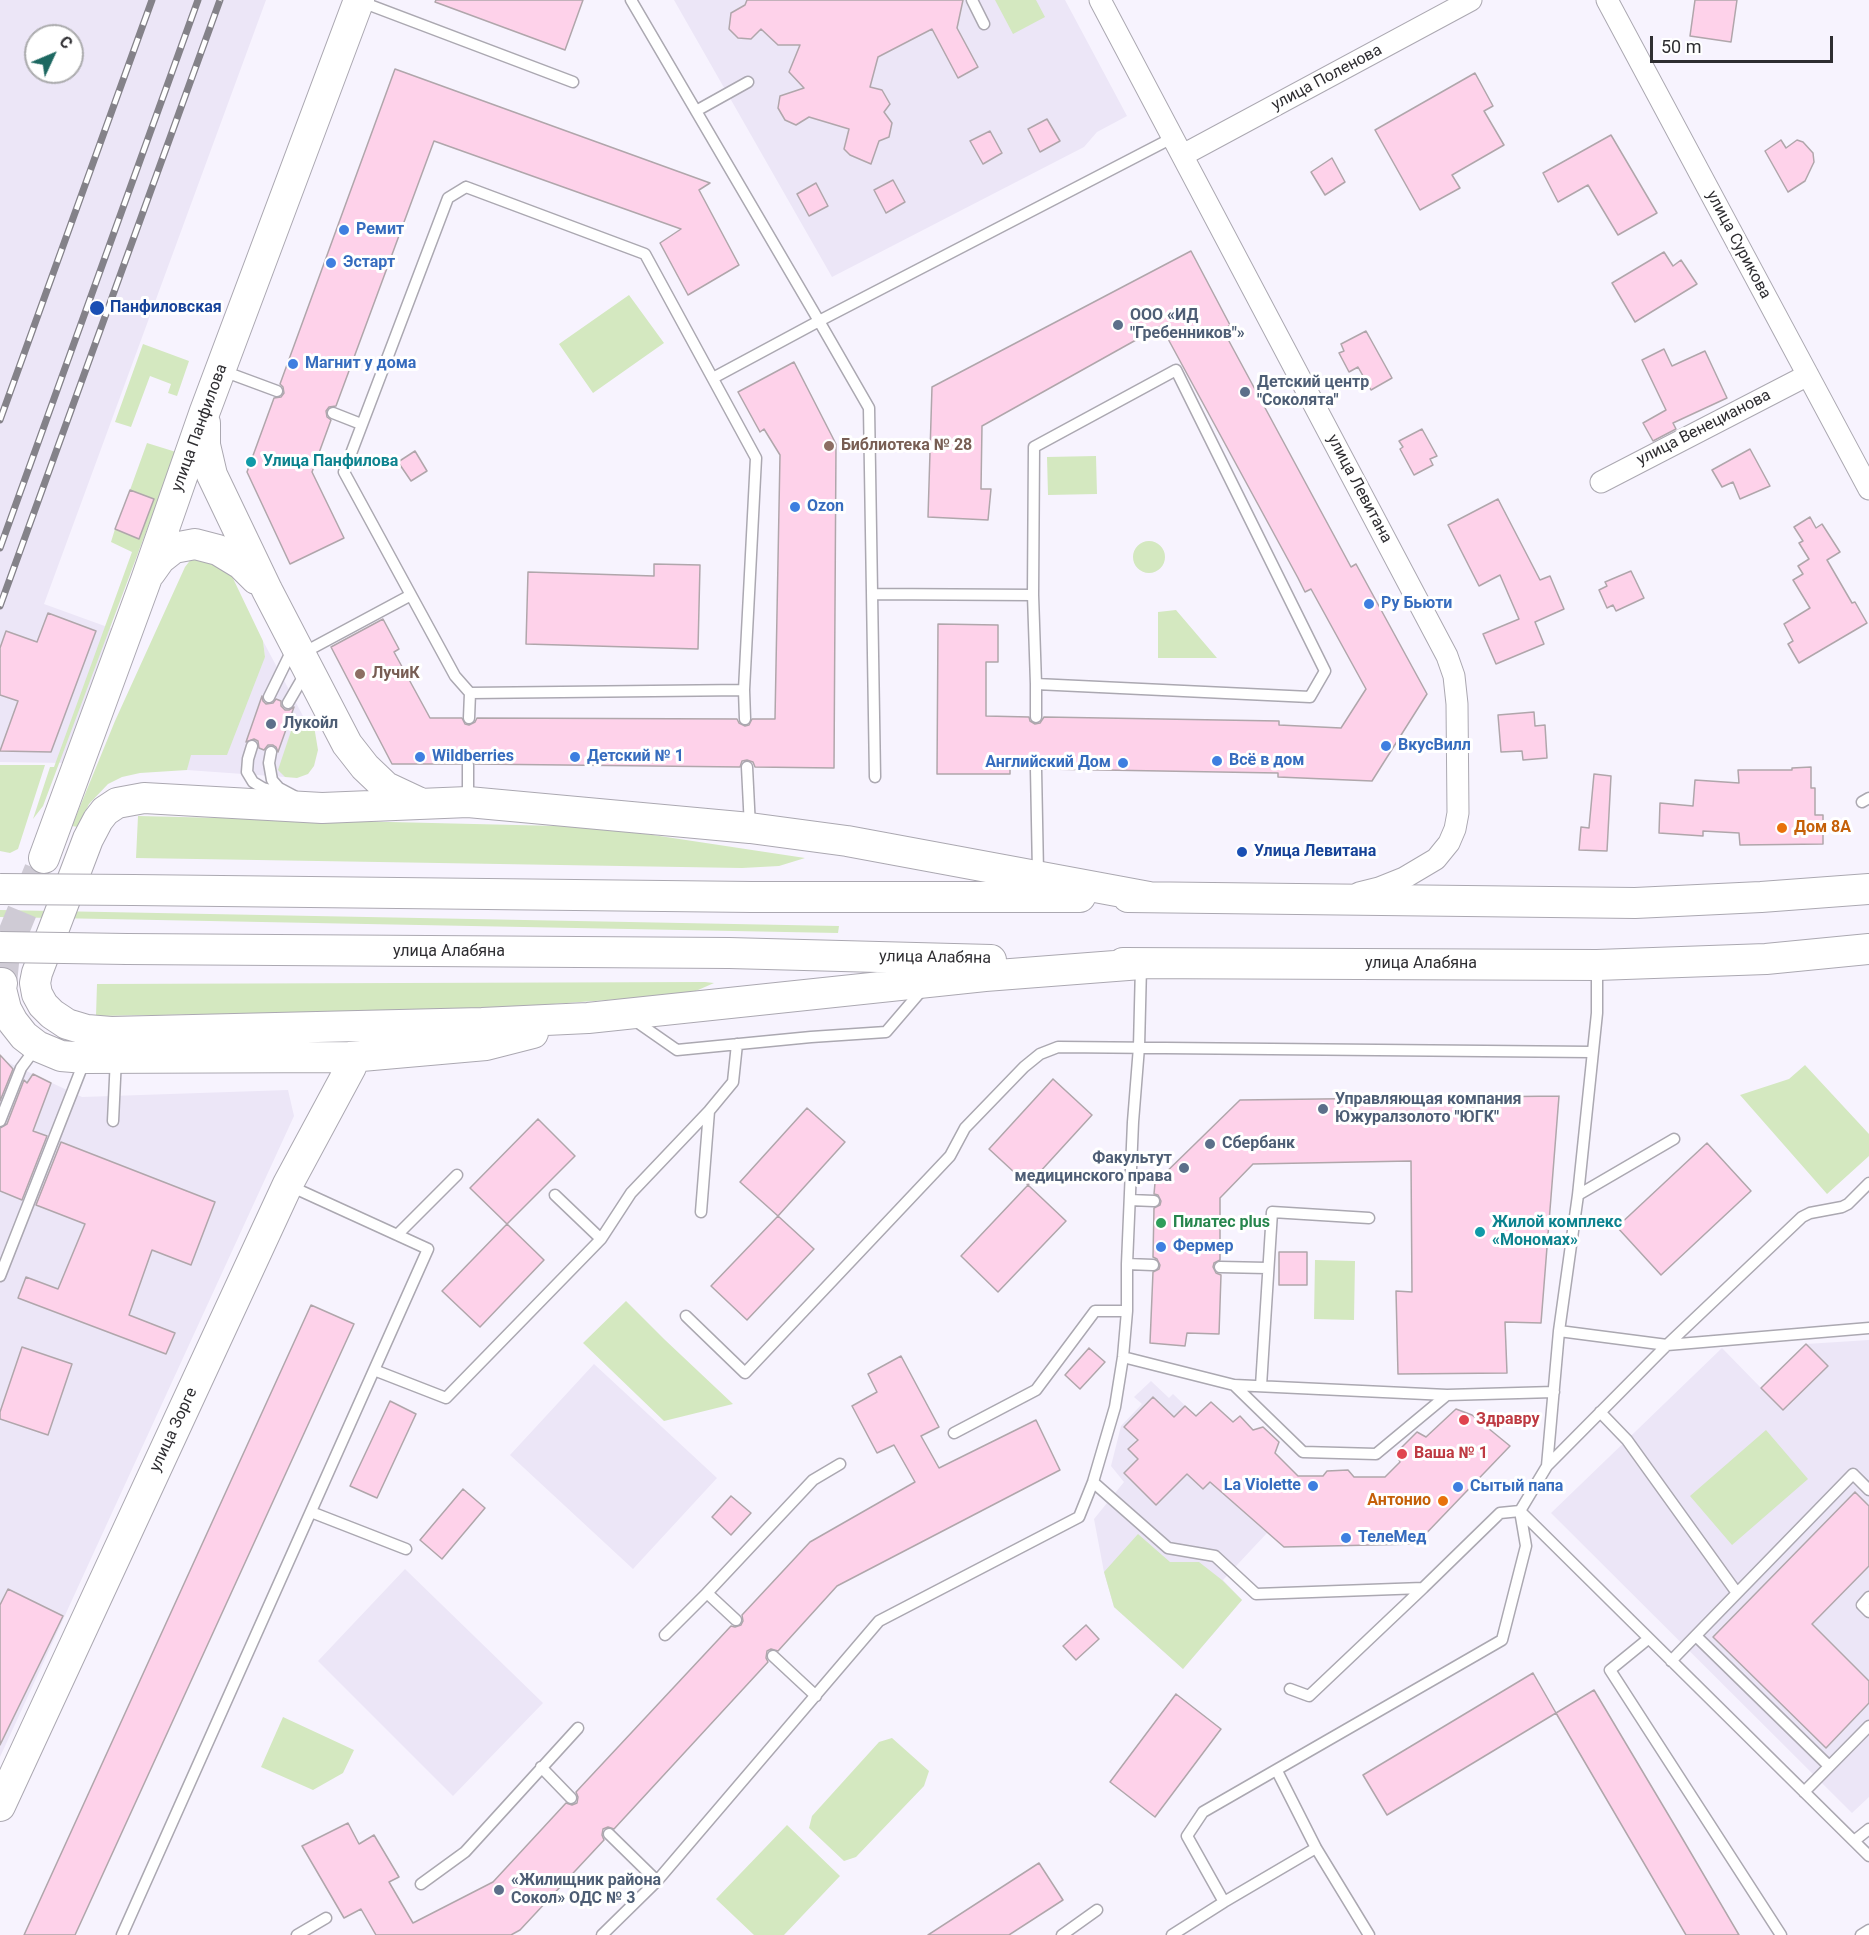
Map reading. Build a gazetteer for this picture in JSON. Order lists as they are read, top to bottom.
{
  "streets": {
    "main road": ["улица Панфилова", "улица Алабяна", "улица Зорге"],
    "street": [
      "улица Поленова",
      "улица Сурикова",
      "улица Венецианова",
      "улица Левитана"
    ]
  },
  "crossings": [
    ["улица Поленова", "улица Левитана"],
    ["улица Сурикова", "улица Венецианова"]
  ],
  "places": [
    "Ремит",
    "Эстарт",
    "Панфиловская",
    "ООО «ИД \"Гребенников\"»",
    "Магнит у дома",
    "Детский центр \"Соколята\"",
    "Библиотека № 28",
    "Улица Панфилова",
    "Ozon",
    "Ру Бьюти",
    "ЛучиК",
    "Лукойл",
    "ВкусВилл",
    "Wildberries",
    "Детский № 1",
    "Всё в дом",
    "Английский Дом",
    "Дом 8А",
    "Улица Левитана",
    "Управляющая компания Южуралзолото \"ЮГК\"",
    "Сбербанк",
    "Факультут медицинского права",
    "Пилатес plus",
    "Жилой комплекс «Мономах»",
    "Фермер",
    "Здравру",
    "Ваша № 1",
    "La Violette",
    "Сытый папа",
    "Антонио",
    "ТелеМед",
    "«Жилищник района Сокол» ОДС № 3"
  ],
  "scale_bar": "50 m",
  "north": "top right"
}
